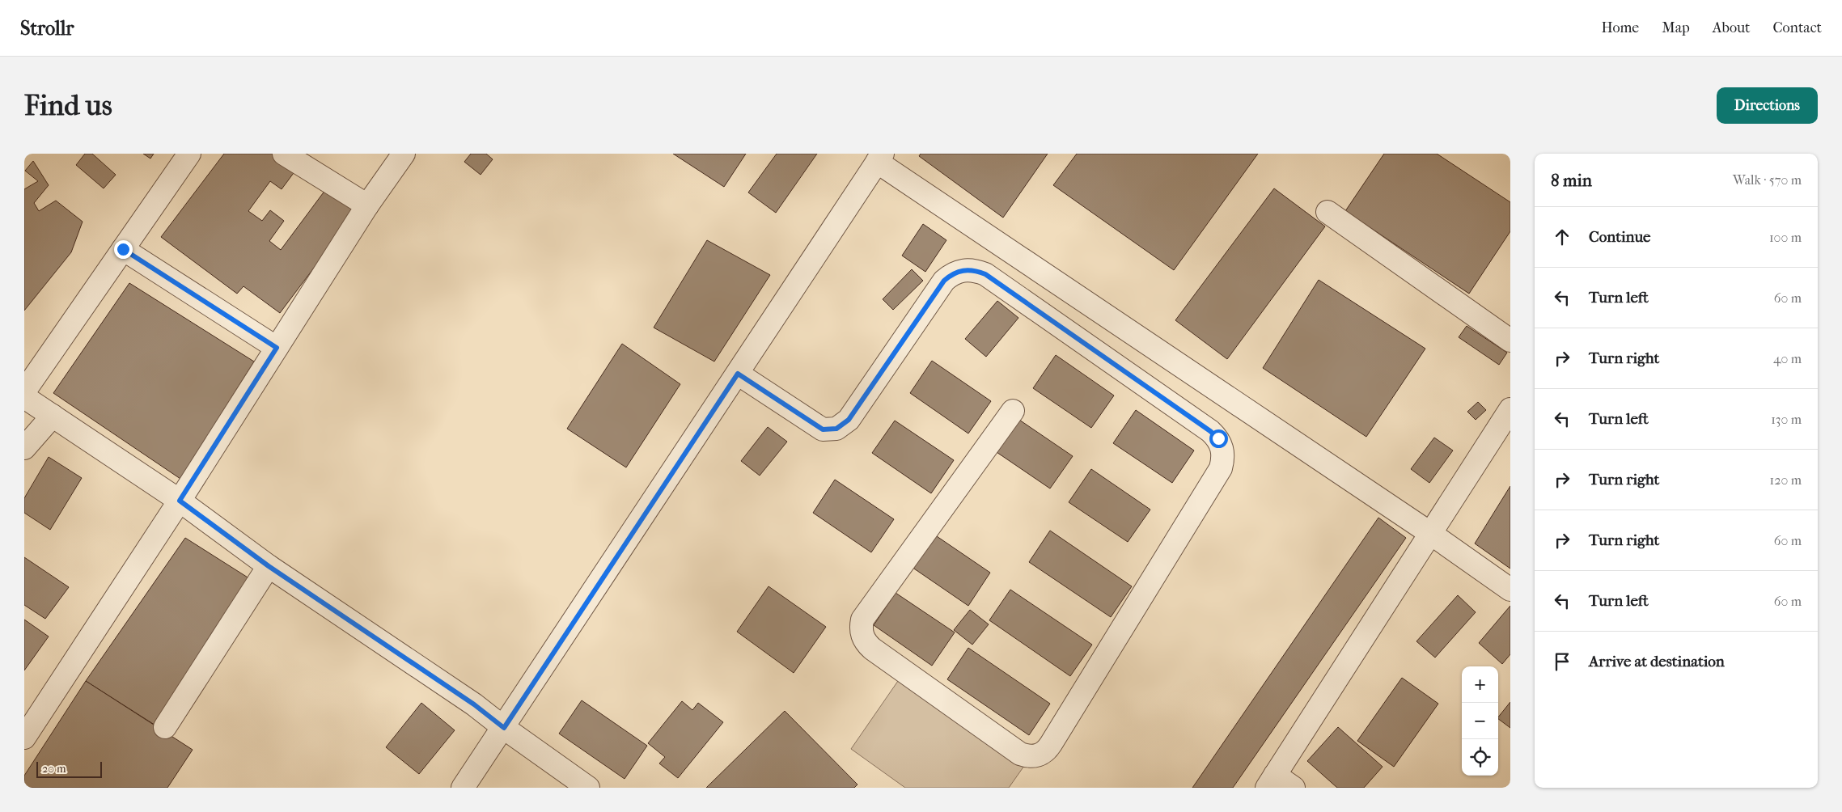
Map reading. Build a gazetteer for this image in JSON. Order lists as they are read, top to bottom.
{
  "scale_bar": "20 m",
  "page": {
    "header": "Strollr",
    "nav": [
      "Home",
      "Map",
      "About",
      "Contact"
    ],
    "buttons": "Directions",
    "title": "Find us",
    "heading": ["8 min", "Walk · 570 m"],
    "list": [
      ["Continue", "100 m"],
      ["Turn left", "60 m"],
      ["Turn right", "40 m"],
      ["Turn left", "130 m"],
      ["Turn right", "120 m"],
      ["Turn right", "60 m"],
      ["Turn left", "60 m"],
      "Arrive at destination"
    ],
    "map_buttons": ["+", "−"],
    "scale": "20 m"
  }
}
